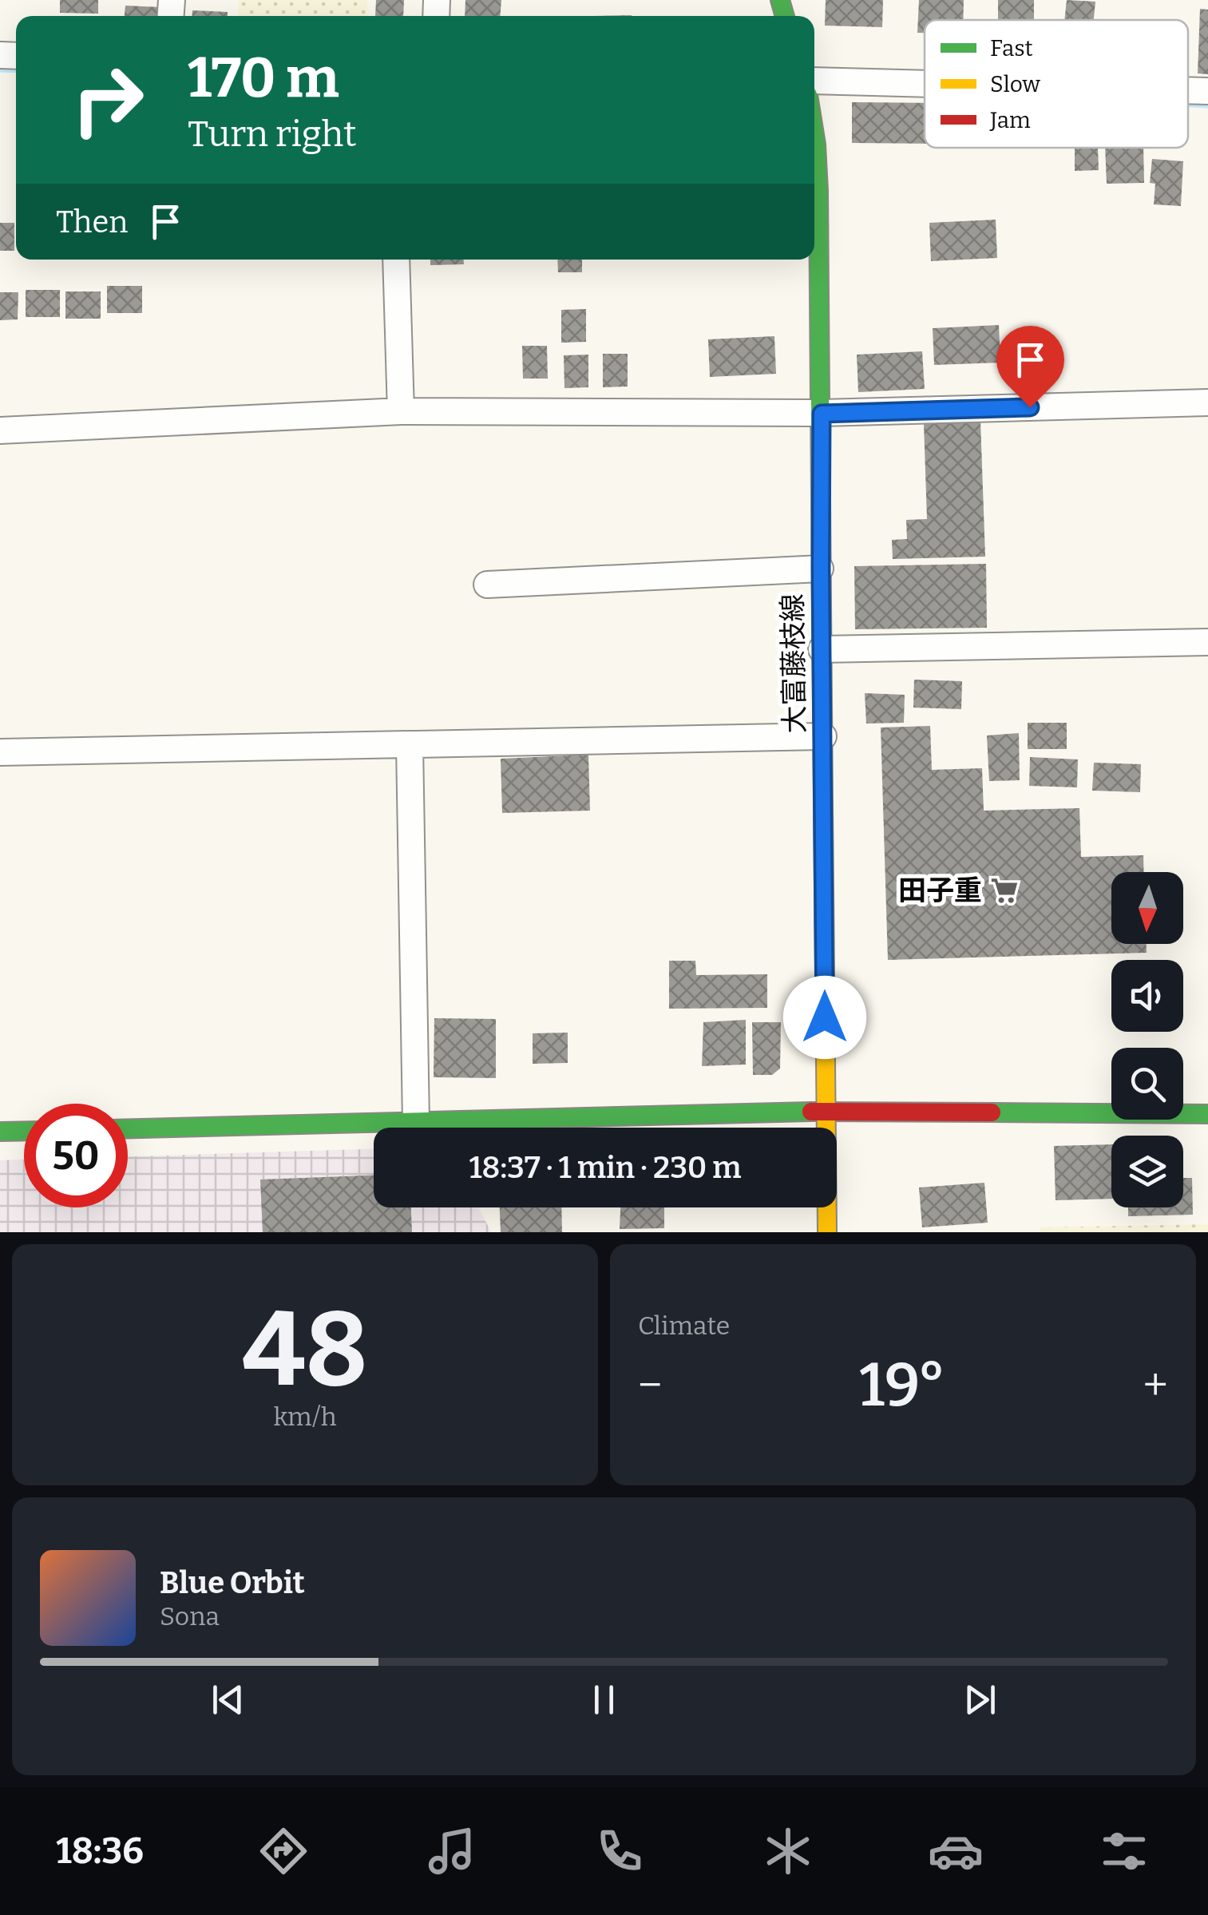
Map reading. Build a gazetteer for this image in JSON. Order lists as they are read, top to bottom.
{
  "streets": {
    "main road": ["大富藤枝線"]
  },
  "places": {
    "supermarket": ["田子重"]
  },
  "legend": ["Fast", "Slow", "Jam"],
  "north": "bottom",
  "page": {
    "turn": ["170 m", "Turn right"],
    "then": "Then",
    "limit": "50",
    "trip": "18:37 · 1 min · 230 m",
    "tile": [
      ["48", "km/h"],
      "Climate"
    ],
    "heat": ["−", "19°", "+"],
    "song": ["Blue Orbit", "Sona"],
    "tabs": "18:36"
  }
}
